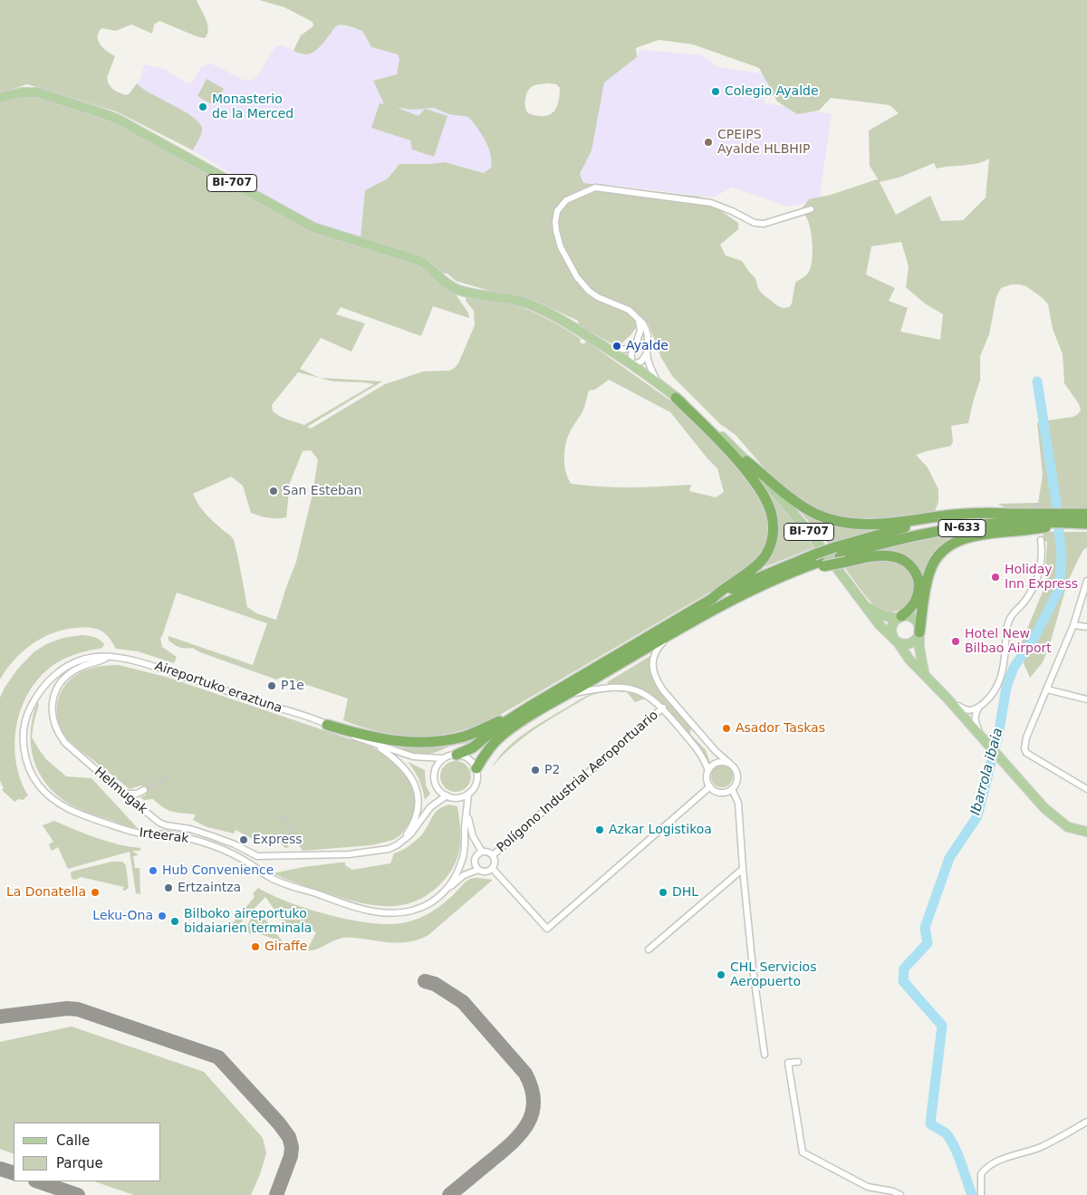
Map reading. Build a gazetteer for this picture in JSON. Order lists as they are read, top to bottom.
{
  "streets": {
    "highway": ["N-633"],
    "main road": ["BI-707"],
    "street": [
      "Aireportuko eraztuna",
      "Polígono Industrial Aeroportuario",
      "Helmugak",
      "Irteerak"
    ]
  },
  "crossings": [
    ["Aireportuko eraztuna", "Helmugak"],
    ["Aireportuko eraztuna", "Irteerak"],
    ["Helmugak", "Irteerak"]
  ],
  "water": ["Ibarrola ibaia"],
  "places": [
    "Colegio Ayalde",
    "Monasterio de la Merced",
    "CPEIPS Ayalde HLBHIP",
    "Ayalde",
    "San Esteban",
    "Holiday Inn Express",
    "Hotel New Bilbao Airport",
    "P1e",
    "Asador Taskas",
    "P2",
    "Azkar Logistikoa",
    "Express",
    "Hub Convenience",
    "Ertzaintza",
    "La Donatella",
    "DHL",
    "Leku-Ona",
    "Bilboko aireportuko bidaiarien terminala",
    "Giraffe",
    "CHL Servicios Aeropuerto"
  ],
  "legend": ["Calle", "Parque"]
}
